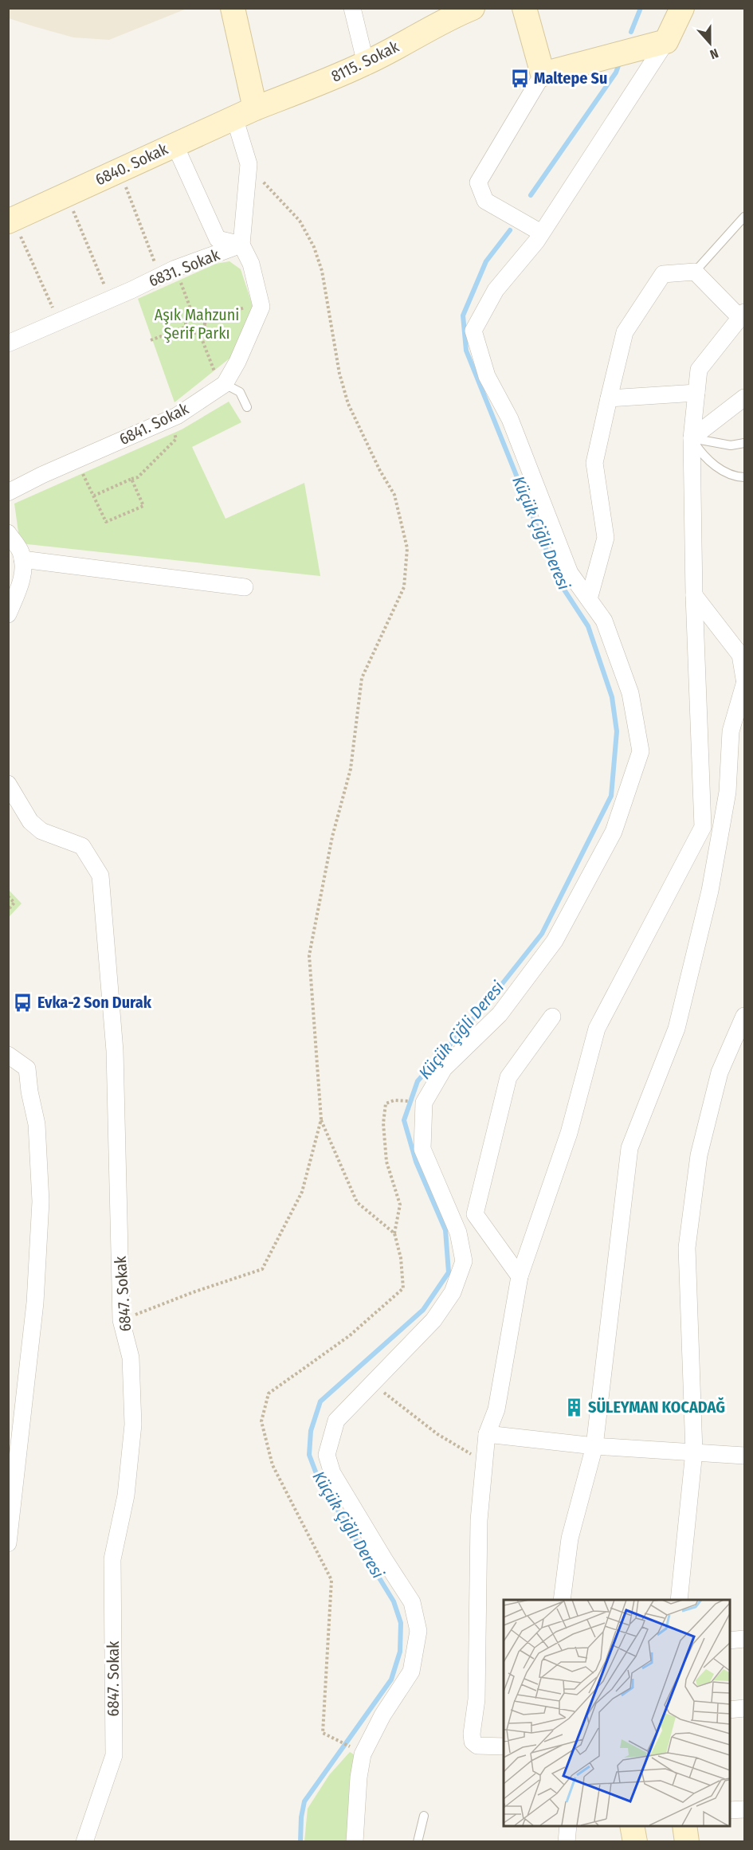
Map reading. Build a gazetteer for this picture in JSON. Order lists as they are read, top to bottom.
{
  "streets": {
    "street": [
      "8115. Sokak",
      "6840. Sokak",
      "6831. Sokak",
      "6841. Sokak",
      "6847. Sokak"
    ]
  },
  "crossings": [
    ["8115. Sokak", "6840. Sokak"],
    ["6831. Sokak", "6841. Sokak"]
  ],
  "water": ["Küçük Çiğli Deresi"],
  "parks": ["Aşık Mahzuni Şerif Parkı"],
  "places": {
    "bus stop": ["Maltepe Su", "Evka-2 Son Durak"],
    "building": ["SÜLEYMAN KOCADAĞ"]
  },
  "north": "bottom"
}
